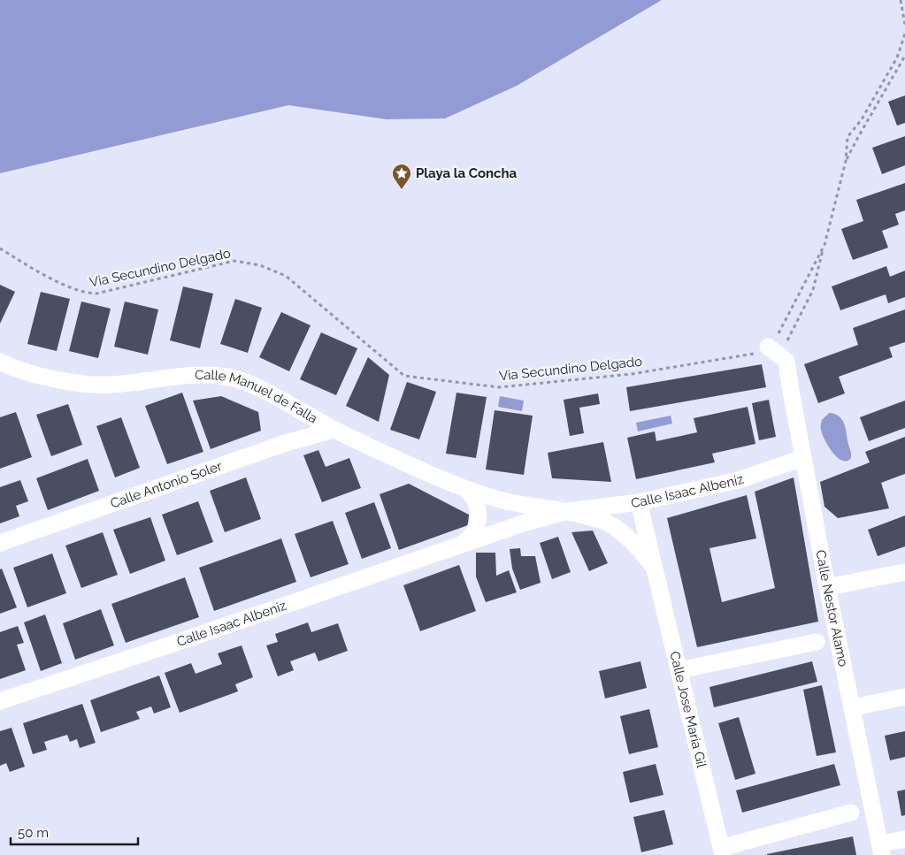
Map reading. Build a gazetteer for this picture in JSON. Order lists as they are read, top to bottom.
{
  "streets": {
    "street": [
      "Calle Manuel de Falla",
      "Calle Antonio Soler",
      "Calle Isaac Albeniz",
      "Calle Nestor Alamo",
      "Calle Jose Maria Gil"
    ],
    "path": ["Via Secundino Delgado"]
  },
  "crossings": [
    ["Calle Manuel de Falla", "Calle Antonio Soler"],
    ["Calle Manuel de Falla", "Calle Isaac Albeniz"],
    ["Calle Isaac Albeniz", "Calle Nestor Alamo"],
    ["Calle Isaac Albeniz", "Calle Jose Maria Gil"]
  ],
  "places": {
    "place": ["Playa la Concha"]
  },
  "scale_bar": "50 m"
}
